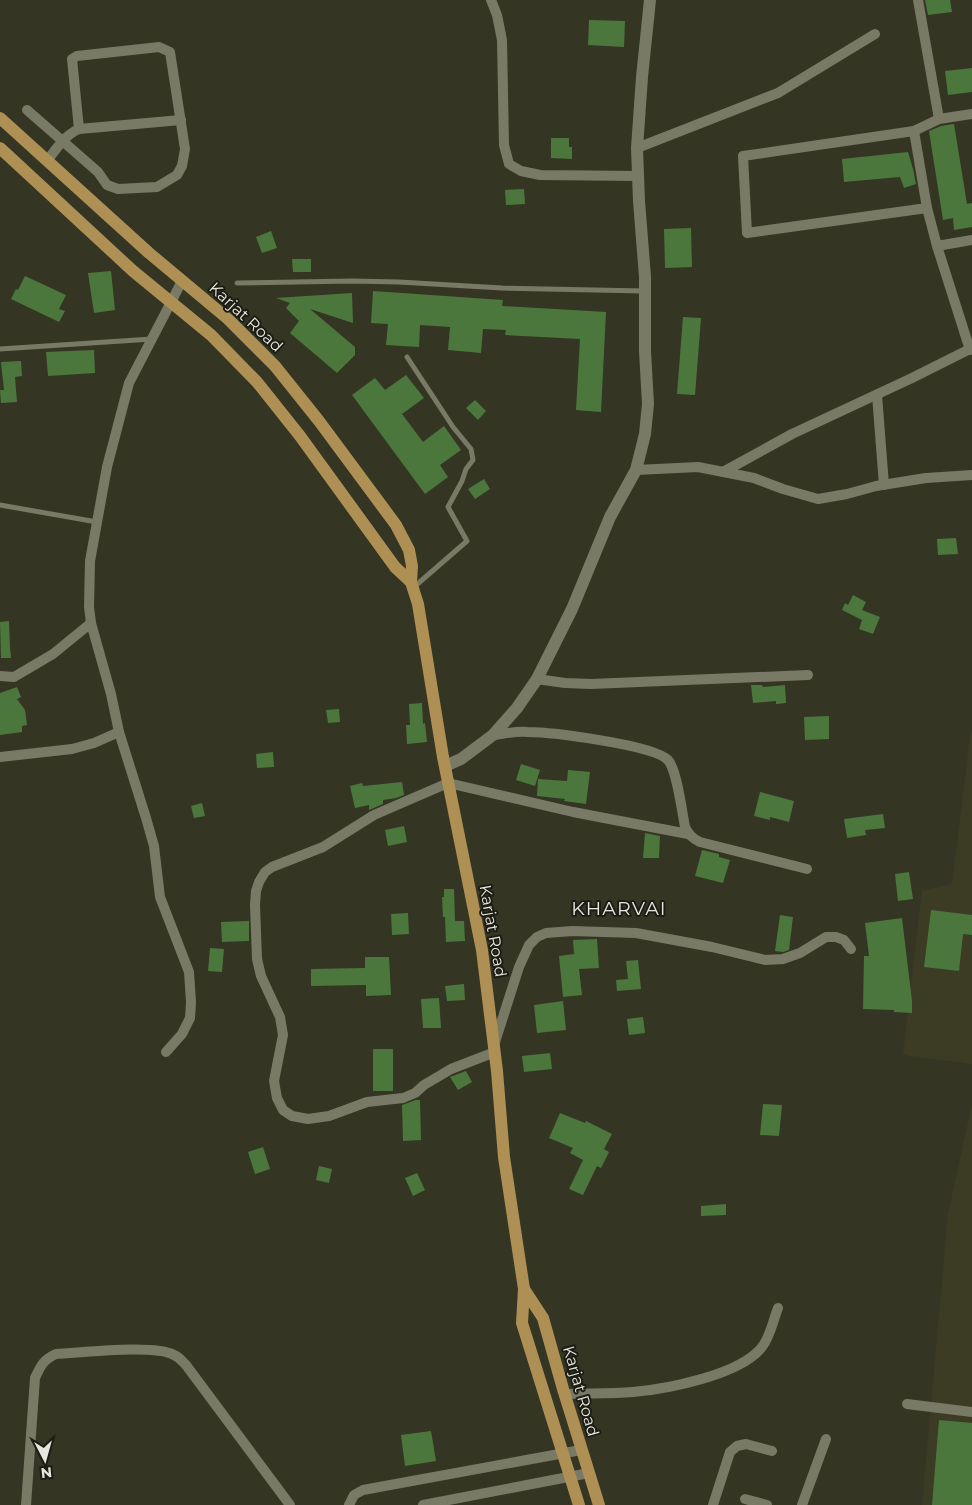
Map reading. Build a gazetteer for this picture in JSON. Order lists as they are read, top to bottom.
{
  "streets": {
    "main road": ["Karjat Road"]
  },
  "districts": ["KHARVAI"],
  "north": "bottom"
}
